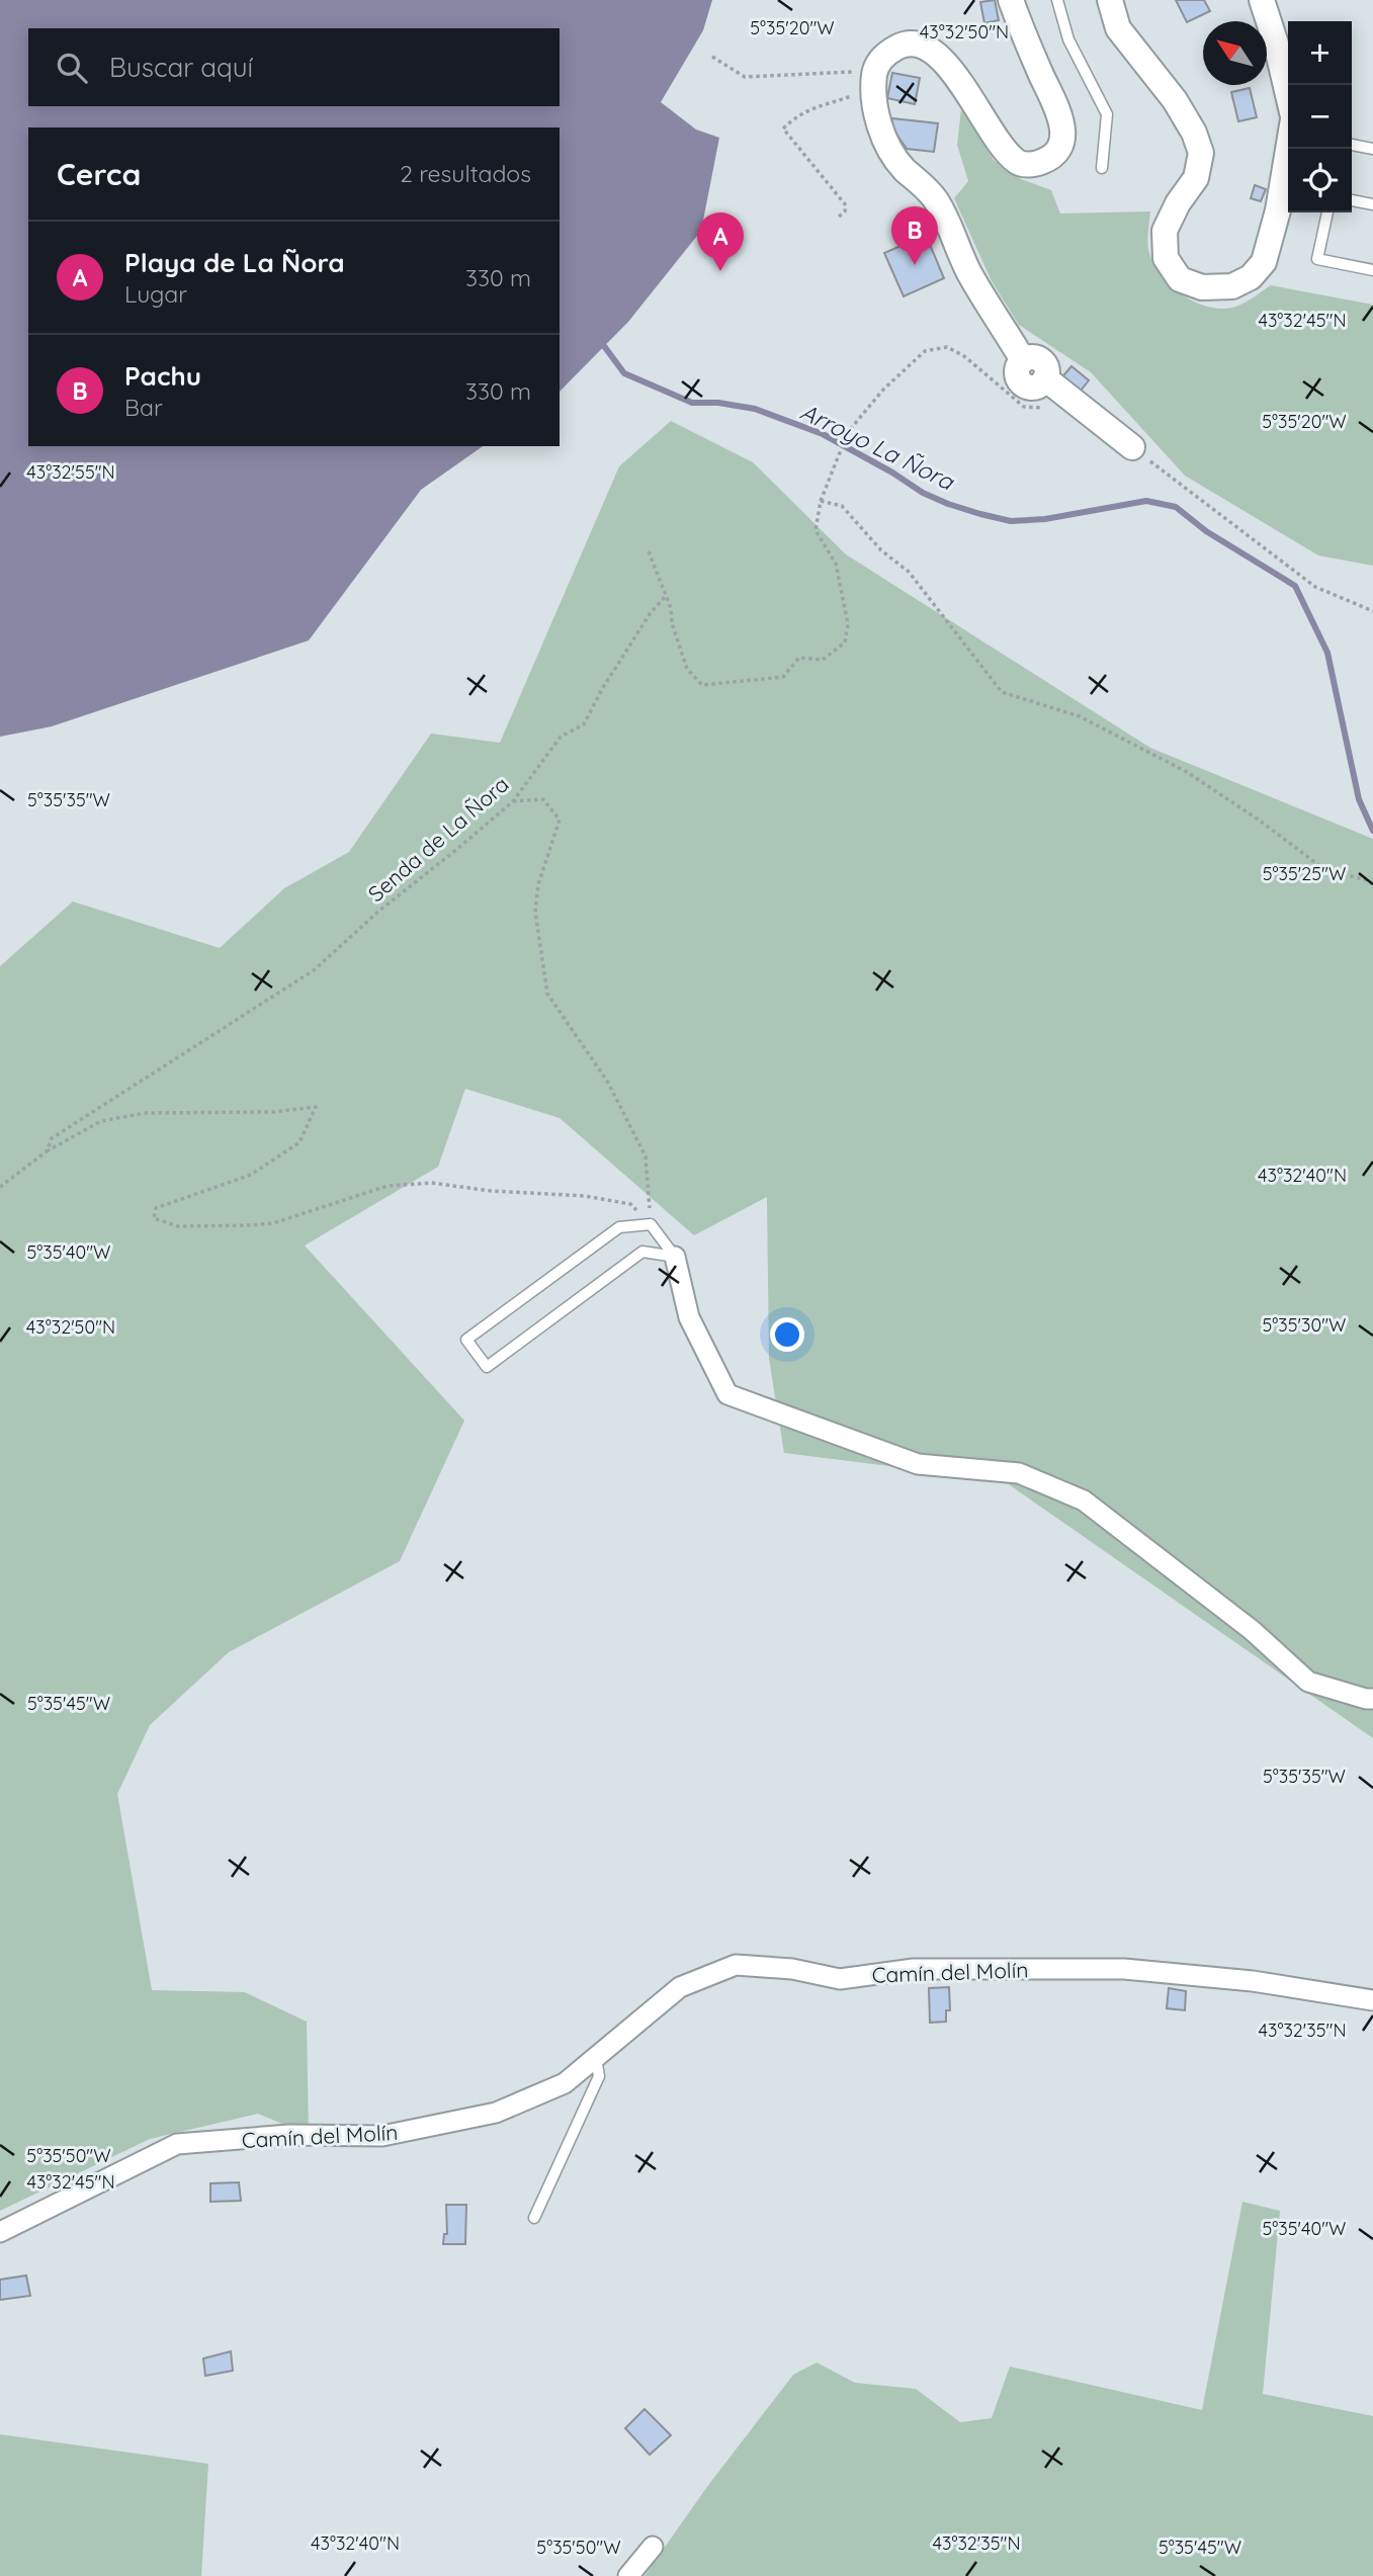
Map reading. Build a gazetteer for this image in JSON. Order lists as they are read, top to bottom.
{
  "streets": {
    "street": ["Camín del Molín"],
    "path": ["Senda de La Ñora"]
  },
  "water": ["Arroyo La Ñora"],
  "north": "top left",
  "page": {
    "map_buttons": ["+", "−"],
    "search": "Buscar aquí",
    "heading": ["Cerca", "2 resultados"],
    "pins": ["B", "A"],
    "list": [
      {
        "mark": "A",
        "name": "Playa de La Ñora",
        "note": "Lugar",
        "value": "330 m"
      },
      {
        "mark": "B",
        "name": "Pachu",
        "note": "Bar",
        "value": "330 m"
      }
    ]
  },
  "coordinates": [
    "5°35'20\"W",
    "43°32'50\"N",
    "43°32'45\"N",
    "43°32'55\"N",
    "5°35'35\"W",
    "5°35'25\"W",
    "43°32'40\"N",
    "5°35'40\"W",
    "5°35'30\"W",
    "5°35'45\"W",
    "43°32'35\"N",
    "5°35'50\"W"
  ]
}
